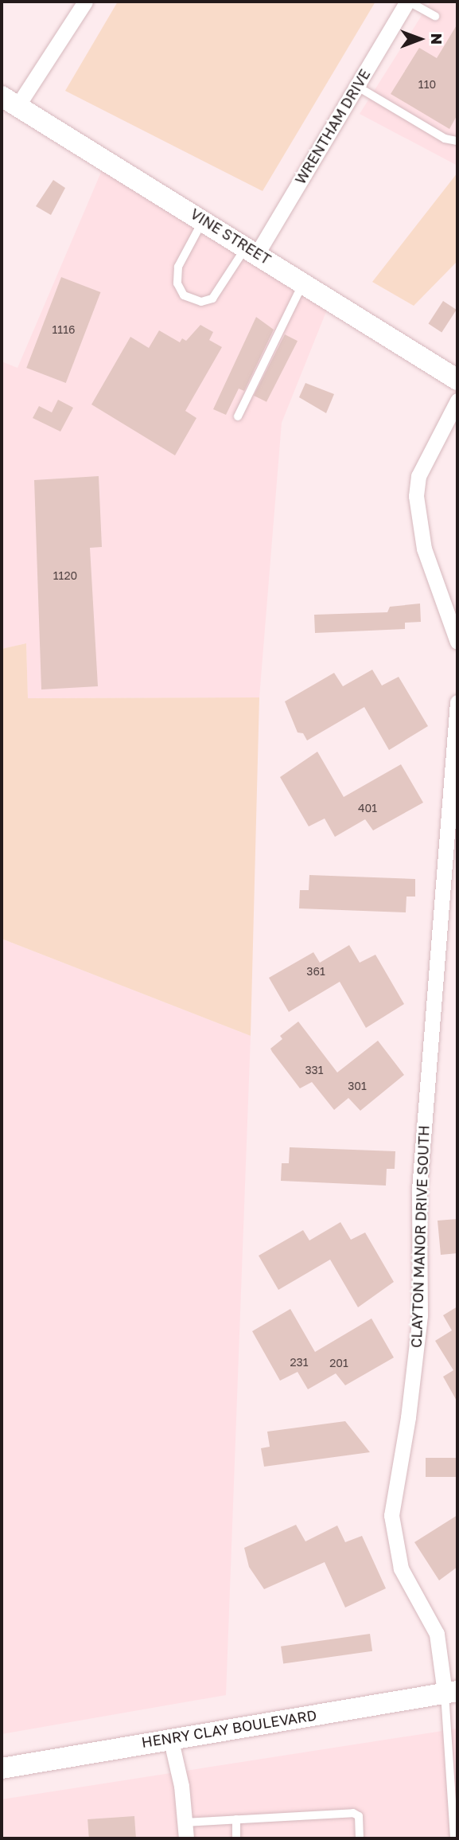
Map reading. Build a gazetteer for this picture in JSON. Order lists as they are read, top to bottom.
{
  "streets": {
    "street": [
      "WRENTHAM DRIVE",
      "VINE STREET",
      "CLAYTON MANOR DRIVE SOUTH",
      "HENRY CLAY BOULEVARD"
    ]
  },
  "crossings": [
    ["WRENTHAM DRIVE", "VINE STREET"],
    ["CLAYTON MANOR DRIVE SOUTH", "HENRY CLAY BOULEVARD"]
  ],
  "house_numbers": [
    "110",
    "1116",
    "1120",
    "401",
    "361",
    "331",
    "301",
    "231",
    "201"
  ],
  "north": "right"
}
